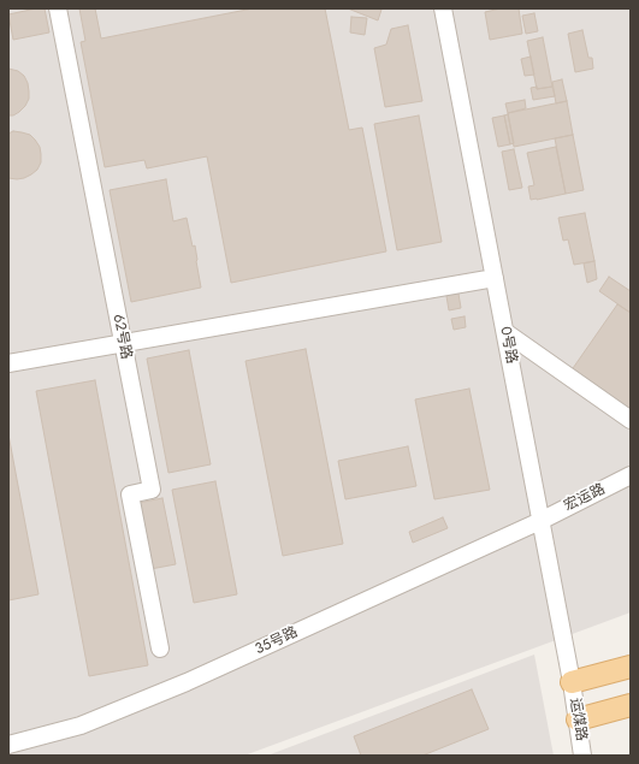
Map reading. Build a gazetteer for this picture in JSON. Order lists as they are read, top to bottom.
{
  "streets": {
    "street": [
      "62号路",
      "0号路",
      "宏运路",
      "35号路",
      "运煤路"
    ]
  },
  "crossings": [
    ["0号路", "宏运路"],
    ["0号路", "35号路"],
    ["0号路", "运煤路"],
    ["宏运路", "35号路"]
  ]
}
